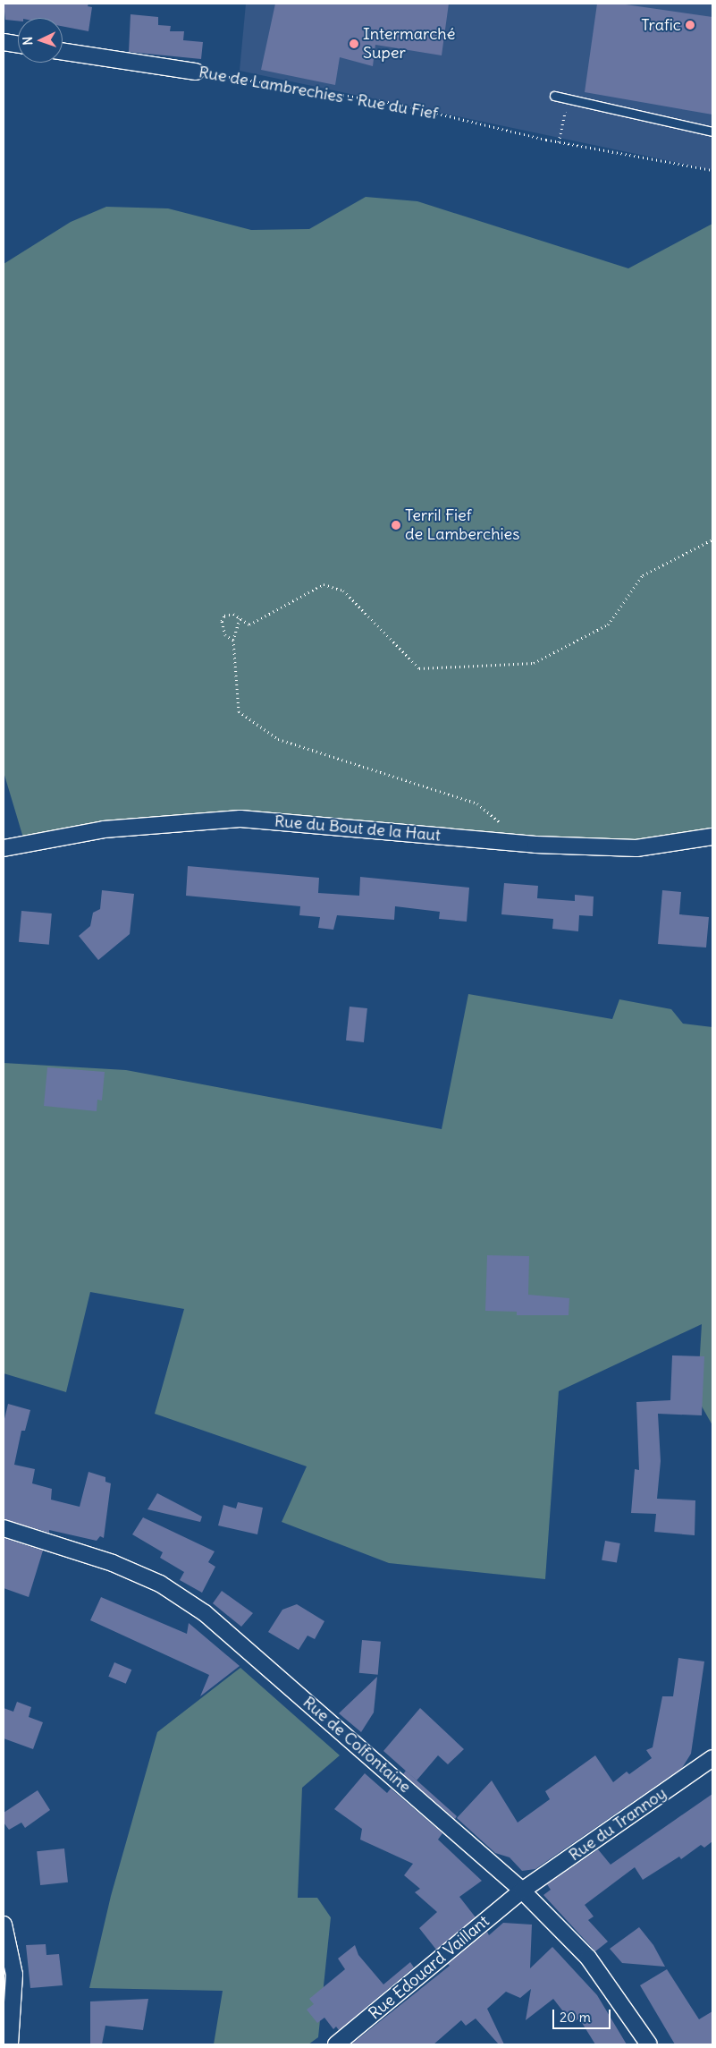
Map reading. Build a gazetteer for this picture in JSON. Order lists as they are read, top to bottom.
{
  "streets": {
    "street": [
      "Rue de Lambrechies - Rue du Fief",
      "Rue du Bout de la Haut",
      "Rue de Colfontaine",
      "Rue du Trannoy",
      "Rue Edouard Vaillant"
    ]
  },
  "crossings": [
    ["Rue de Colfontaine", "Rue du Trannoy"],
    ["Rue de Colfontaine", "Rue Edouard Vaillant"],
    ["Rue du Trannoy", "Rue Edouard Vaillant"]
  ],
  "places": ["Trafic", "Intermarché Super", "Terril Fief de Lamberchies"],
  "scale_bar": "20 m",
  "north": "left"
}
